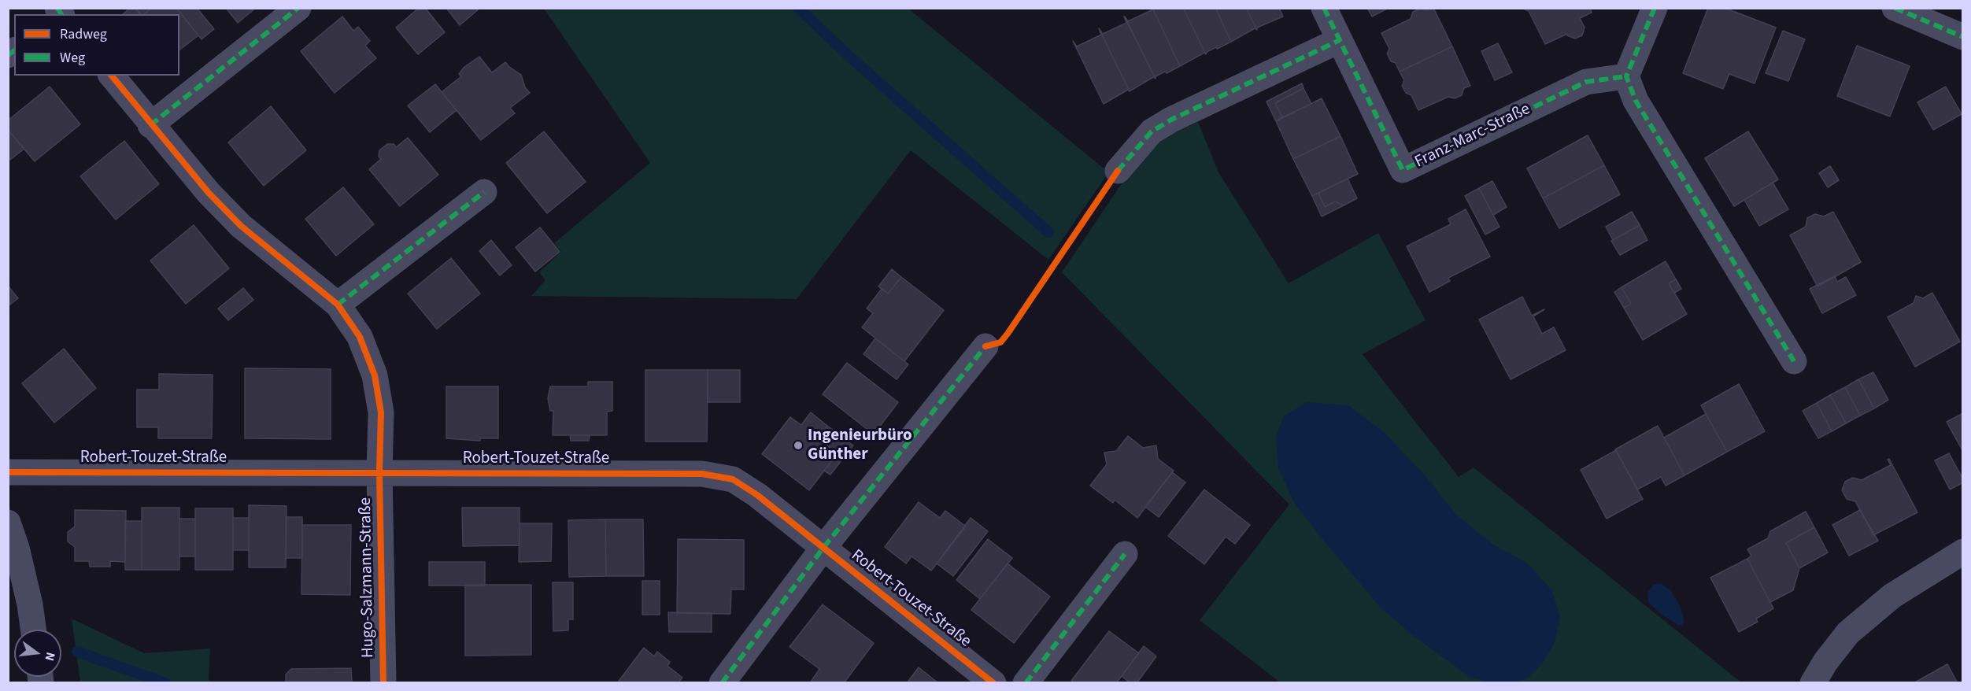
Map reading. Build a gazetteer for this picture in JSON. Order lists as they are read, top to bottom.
{
  "streets": {
    "street": ["Franz-Marc-Straße", "Robert-Touzet-Straße", "Hugo-Salzmann-Straße"]
  },
  "crossings": [
    ["Robert-Touzet-Straße", "Hugo-Salzmann-Straße"]
  ],
  "places": ["Ingenieurbüro Günther"],
  "legend": ["Radweg", "Weg"],
  "north": "right"
}
